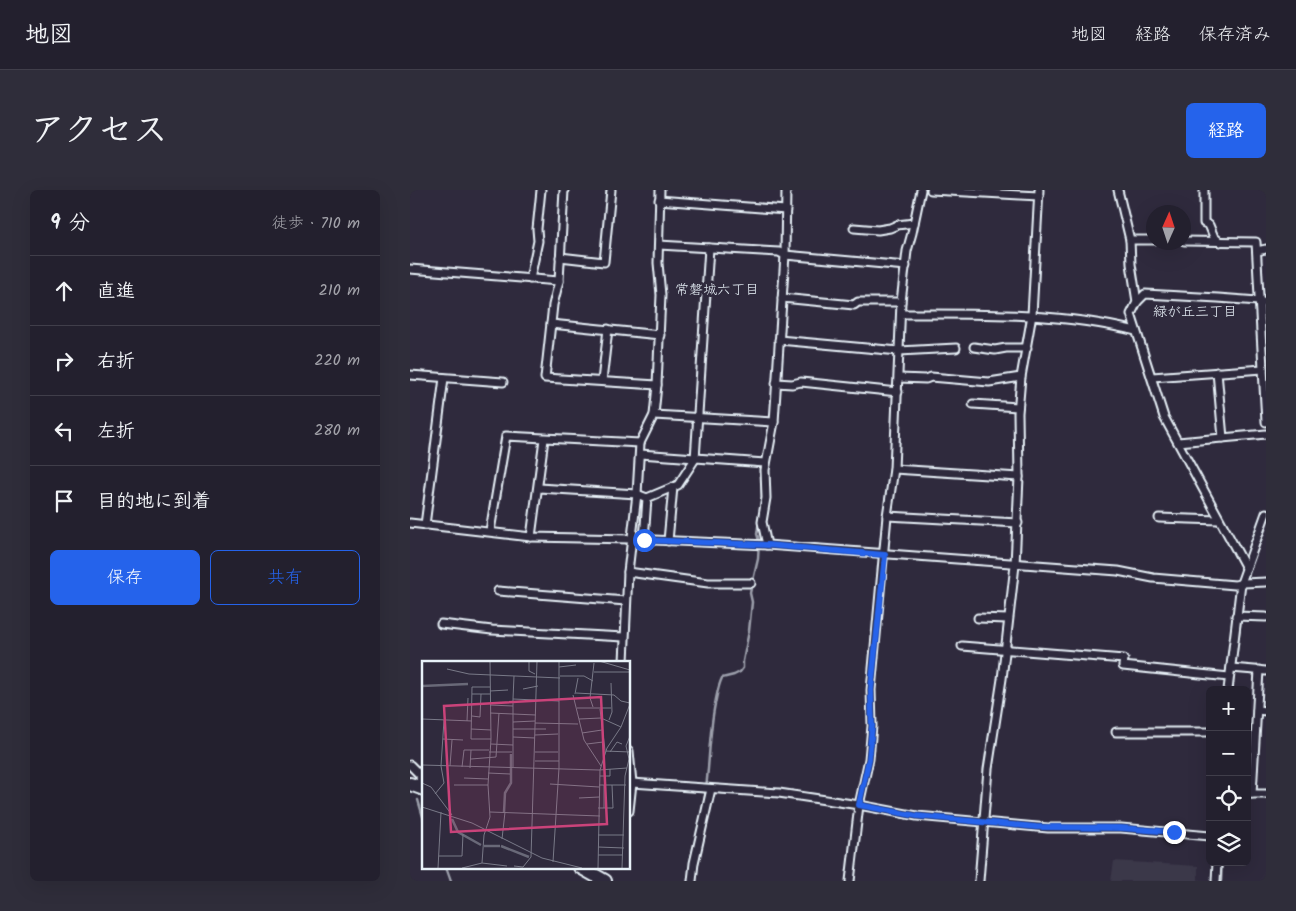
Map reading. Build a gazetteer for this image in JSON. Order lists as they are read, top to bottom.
{
  "districts": ["常磐城六丁目", "緑が丘三丁目"],
  "north": "top",
  "page": {
    "header": "地図",
    "nav": ["地図", "経路", "保存済み"],
    "title": "アクセス",
    "buttons": [
      "経路",
      ["保存", "共有"]
    ],
    "heading": ["9 分", "徒歩 · 710 m"],
    "list": [
      ["直進", "210 m"],
      ["右折", "220 m"],
      ["左折", "280 m"],
      "目的地に到着"
    ],
    "map_buttons": ["+", "−"]
  }
}
